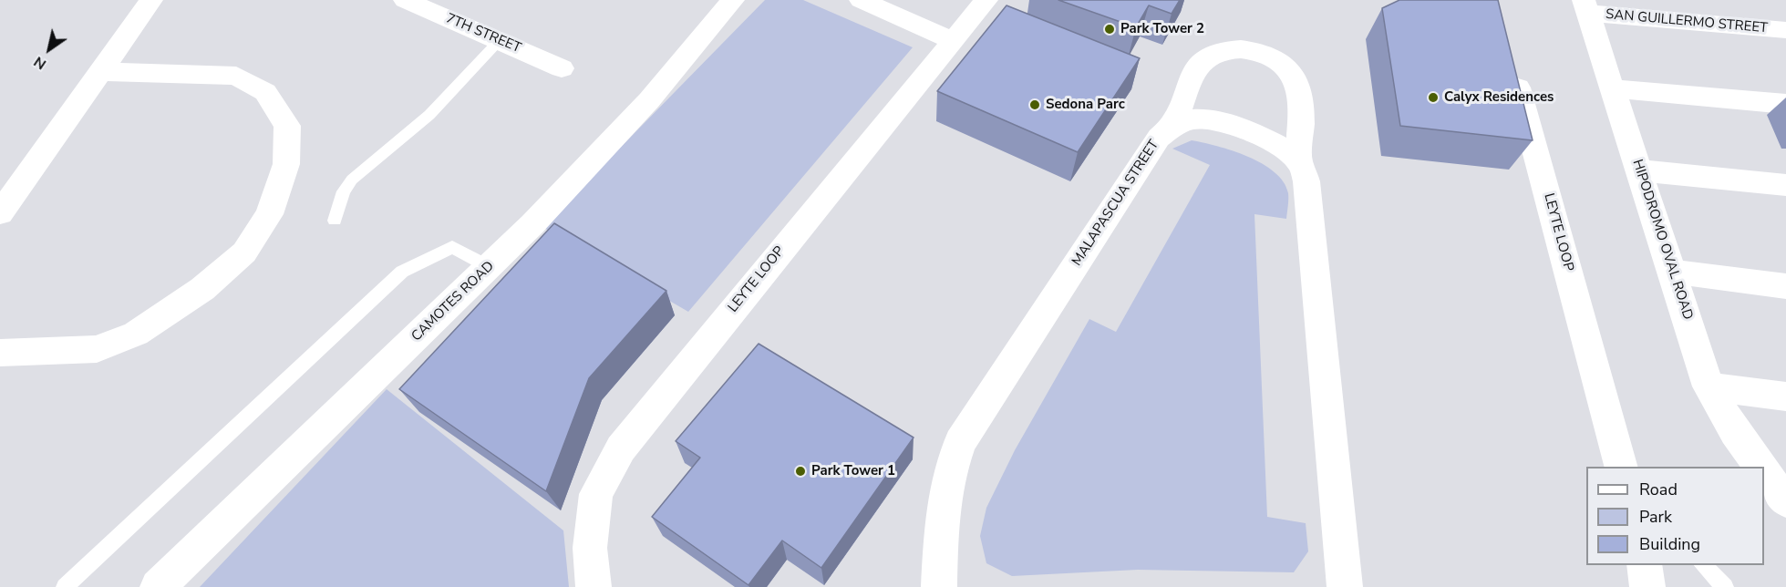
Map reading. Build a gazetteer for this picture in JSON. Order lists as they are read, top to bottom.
{
  "streets": {
    "street": [
      "SAN GUILLERMO STREET",
      "7TH STREET",
      "MALAPASCUA STREET",
      "LEYTE LOOP",
      "HIPODROMO OVAL ROAD",
      "CAMOTES ROAD"
    ]
  },
  "crossings": [
    ["SAN GUILLERMO STREET", "HIPODROMO OVAL ROAD"]
  ],
  "places": [
    "Park Tower 2",
    "Calyx Residences",
    "Sedona Parc",
    "Park Tower 1"
  ],
  "legend": ["Road", "Park", "Building"],
  "north": "bottom left"
}
